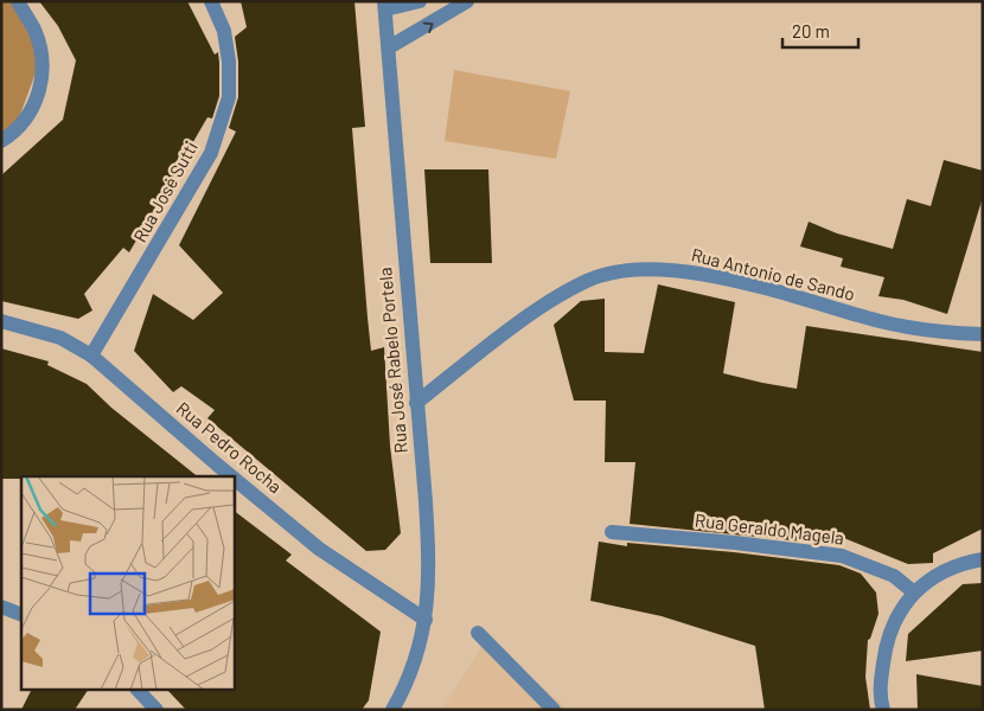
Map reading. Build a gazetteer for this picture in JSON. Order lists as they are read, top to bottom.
{
  "streets": {
    "street": [
      "Rua José Sutti",
      "Rua Antonio de Sando",
      "Rua José Rabelo Portela",
      "Rua Pedro Rocha",
      "Rua Geraldo Magela"
    ]
  },
  "crossings": [
    ["Rua José Sutti", "Rua Pedro Rocha"],
    ["Rua Antonio de Sando", "Rua José Rabelo Portela"],
    ["Rua José Rabelo Portela", "Rua Pedro Rocha"]
  ],
  "scale_bar": "20 m"
}
